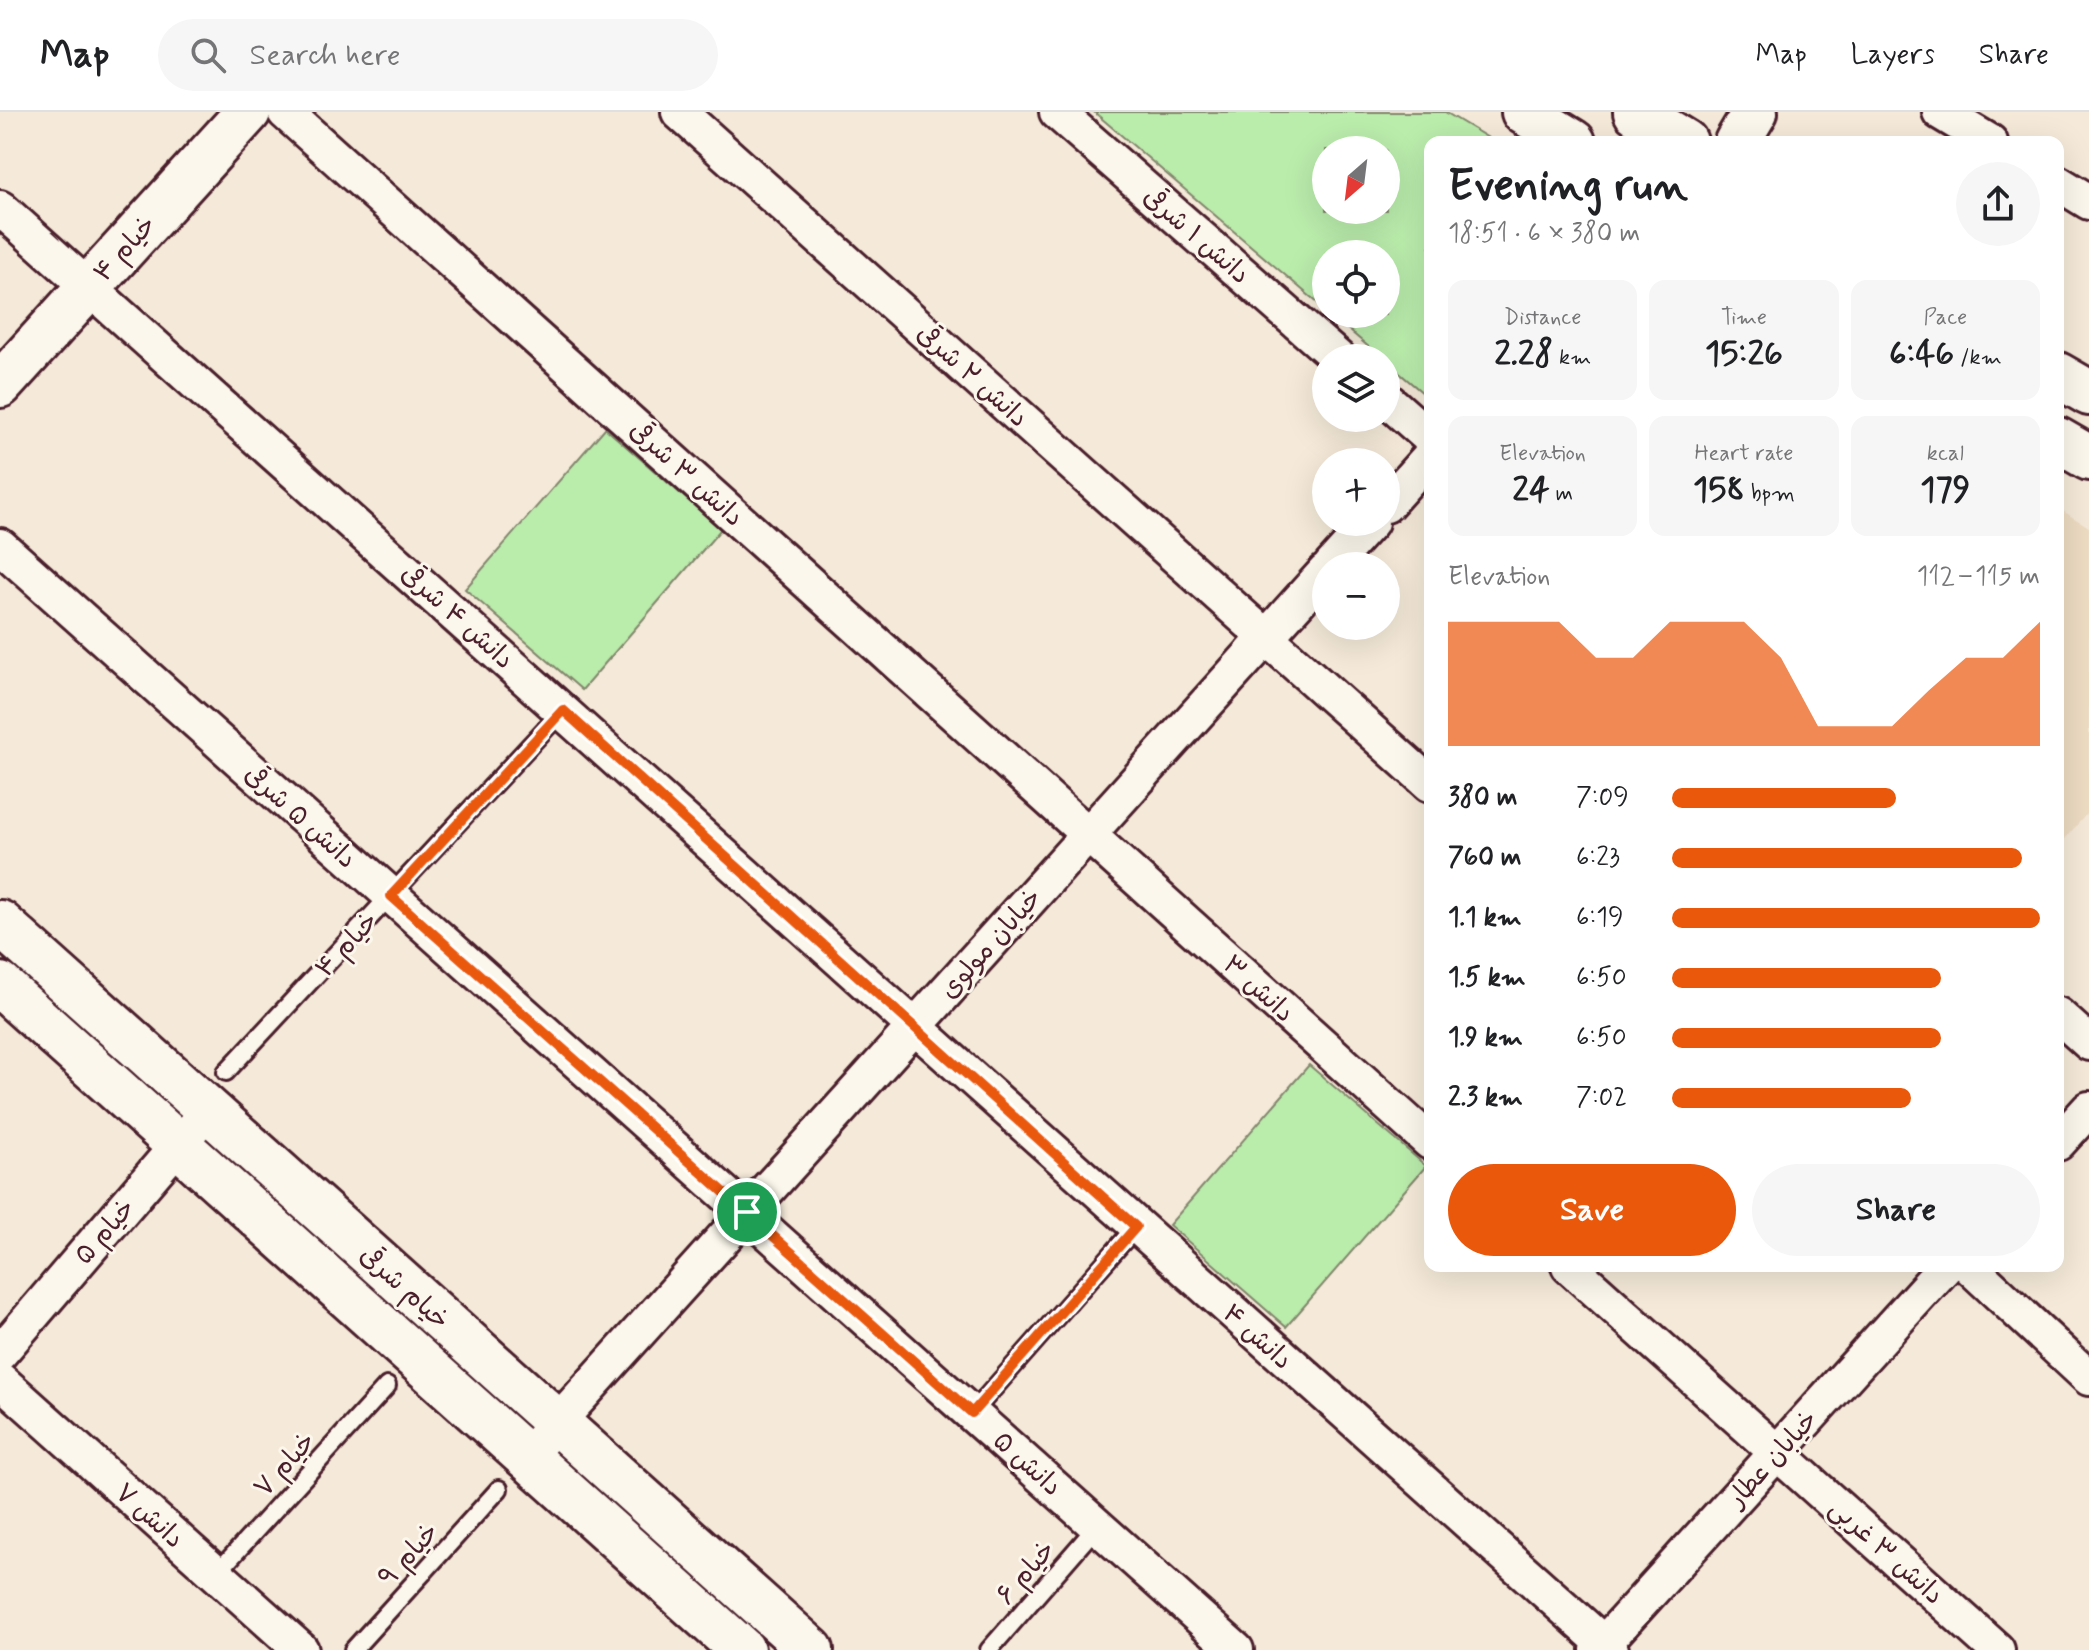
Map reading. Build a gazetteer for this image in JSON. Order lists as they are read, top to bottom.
{
  "streets": {
    "street": [
      "دانش ۱ شرقی",
      "خیام ۴",
      "دانش ۲ شرقی",
      "دانش ۳ شرقی",
      "دانش ۴ شرقی",
      "دانش ۵ شرقی",
      "خیابان مولوی",
      "دانش ۳",
      "خیام ۵",
      "خیام شرقی",
      "دانش ۴",
      "خیابان عطار",
      "دانش ۵",
      "دانش ۷",
      "دانش ۳ غربی"
    ],
    "lane": ["خیام ۷", "خیام ۹", "خیام ۶"]
  },
  "crossings": [
    ["خیام ۴", "دانش ۴ شرقی"],
    ["خیام ۴", "دانش ۵ شرقی"],
    ["خیام ۴", "خیام ۵"],
    ["خیام ۴", "خیام شرقی"],
    ["دانش ۲ شرقی", "خیابان مولوی"],
    ["دانش ۳ شرقی", "خیابان مولوی"],
    ["دانش ۳ شرقی", "دانش ۳"],
    ["دانش ۴ شرقی", "خیابان مولوی"],
    ["دانش ۴ شرقی", "دانش ۴"],
    ["دانش ۵ شرقی", "خیابان مولوی"],
    ["دانش ۵ شرقی", "دانش ۵"],
    ["خیابان مولوی", "دانش ۳"],
    ["خیابان مولوی", "خیام شرقی"],
    ["خیابان مولوی", "دانش ۴"],
    ["خیابان مولوی", "دانش ۵"],
    ["خیام ۵", "خیام شرقی"],
    ["دانش ۴", "خیابان عطار"],
    ["خیابان عطار", "دانش ۳ غربی"],
    ["دانش ۵", "خیام ۶"],
    ["خیام ۷", "دانش ۷"]
  ],
  "north": "bottom left",
  "page": {
    "header": "Map",
    "search": "Search here",
    "nav": ["Map", "Layers", "Share"],
    "map_buttons": ["+", "−"],
    "heading": ["Evening run", "18:51 · 6 × 380 m"],
    "stats": [
      ["Distance", "2.28 km"],
      ["Time", "15:26"],
      ["Pace", "6:46 /km"],
      ["Elevation", "24 m"],
      ["Heart rate", "158 bpm"],
      ["kcal", "179"]
    ],
    "chart": ["Elevation", "112–115 m"],
    "list": [
      {
        "name": "380 m",
        "note": "7:09"
      },
      {
        "name": "760 m",
        "note": "6:23"
      },
      {
        "name": "1.1 km",
        "note": "6:19"
      },
      {
        "name": "1.5 km",
        "note": "6:50"
      },
      {
        "name": "1.9 km",
        "note": "6:50"
      },
      {
        "name": "2.3 km",
        "note": "7:02"
      }
    ],
    "buttons": ["Save", "Share"]
  }
}
